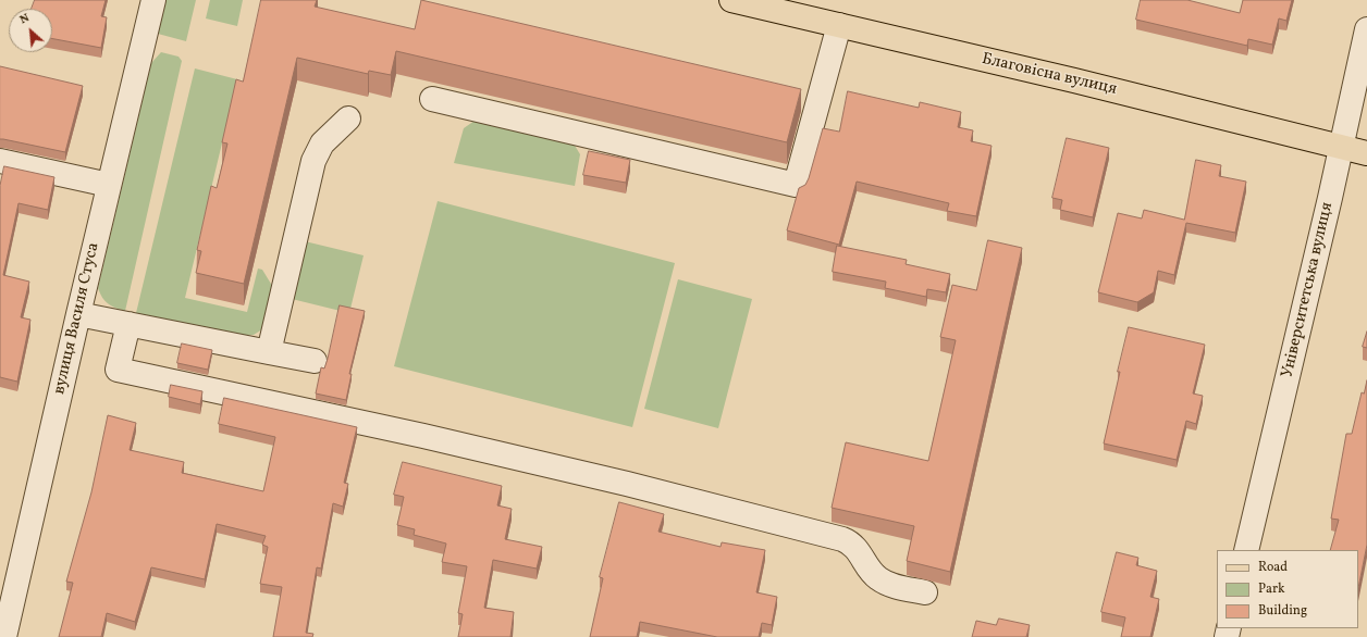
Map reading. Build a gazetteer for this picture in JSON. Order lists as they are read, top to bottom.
{
  "streets": {
    "main road": ["Благовісна вулиця"],
    "street": ["Університетська вулиця", "вулиця Василя Стуса"]
  },
  "crossings": [
    ["Благовісна вулиця", "Університетська вулиця"]
  ],
  "legend": ["Road", "Park", "Building"],
  "north": "top left"
}
